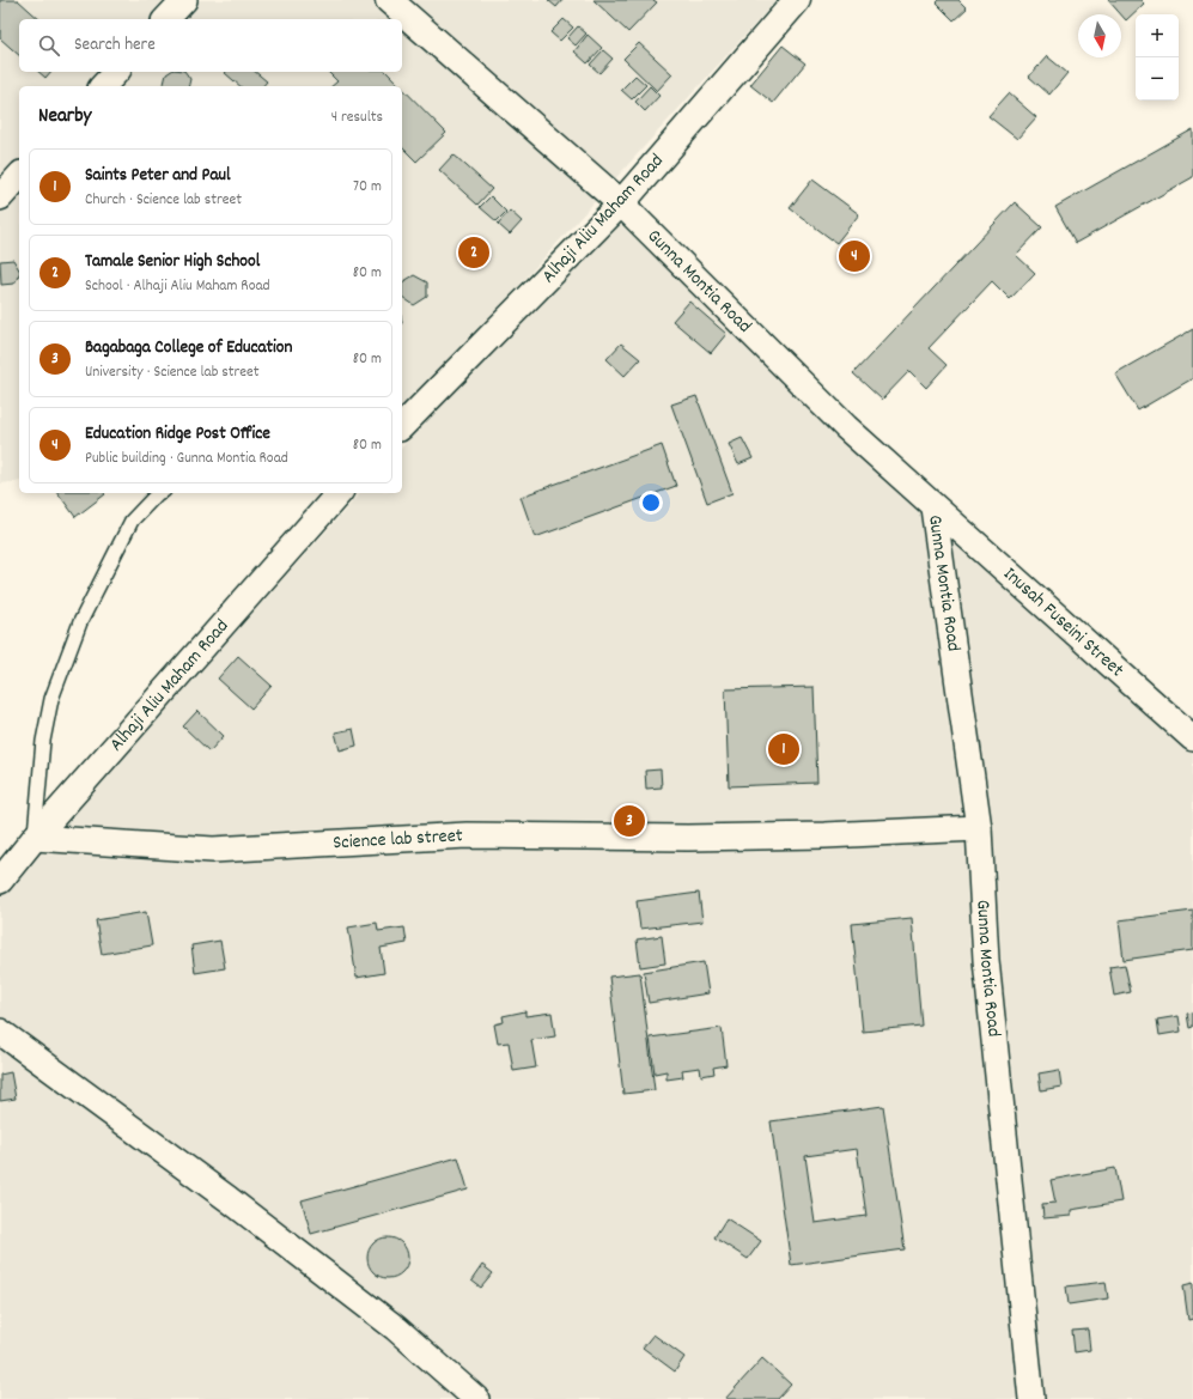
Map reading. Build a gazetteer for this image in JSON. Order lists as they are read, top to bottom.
{
  "streets": {
    "street": [
      "Alhaji Aliu Maham Road",
      "Gunna Montia Road",
      "Inusah Fuseini Street",
      "Science lab street"
    ]
  },
  "crossings": [
    ["Alhaji Aliu Maham Road", "Gunna Montia Road"],
    ["Alhaji Aliu Maham Road", "Science lab street"],
    ["Gunna Montia Road", "Inusah Fuseini Street"],
    ["Gunna Montia Road", "Science lab street"]
  ],
  "north": "bottom",
  "page": {
    "map_buttons": ["+", "−"],
    "search": "Search here",
    "heading": ["Nearby", "4 results"],
    "list": [
      {
        "mark": "1",
        "name": "Saints Peter and Paul",
        "note": "Church · Science lab street",
        "value": "70 m"
      },
      {
        "mark": "2",
        "name": "Tamale Senior High School",
        "note": "School · Alhaji Aliu Maham Road",
        "value": "80 m"
      },
      {
        "mark": "3",
        "name": "Bagabaga College of Education",
        "note": "University · Science lab street",
        "value": "80 m"
      },
      {
        "mark": "4",
        "name": "Education Ridge Post Office",
        "note": "Public building · Gunna Montia Road",
        "value": "80 m"
      }
    ],
    "pins": [
      "2",
      "4",
      "1",
      "3"
    ]
  }
}
